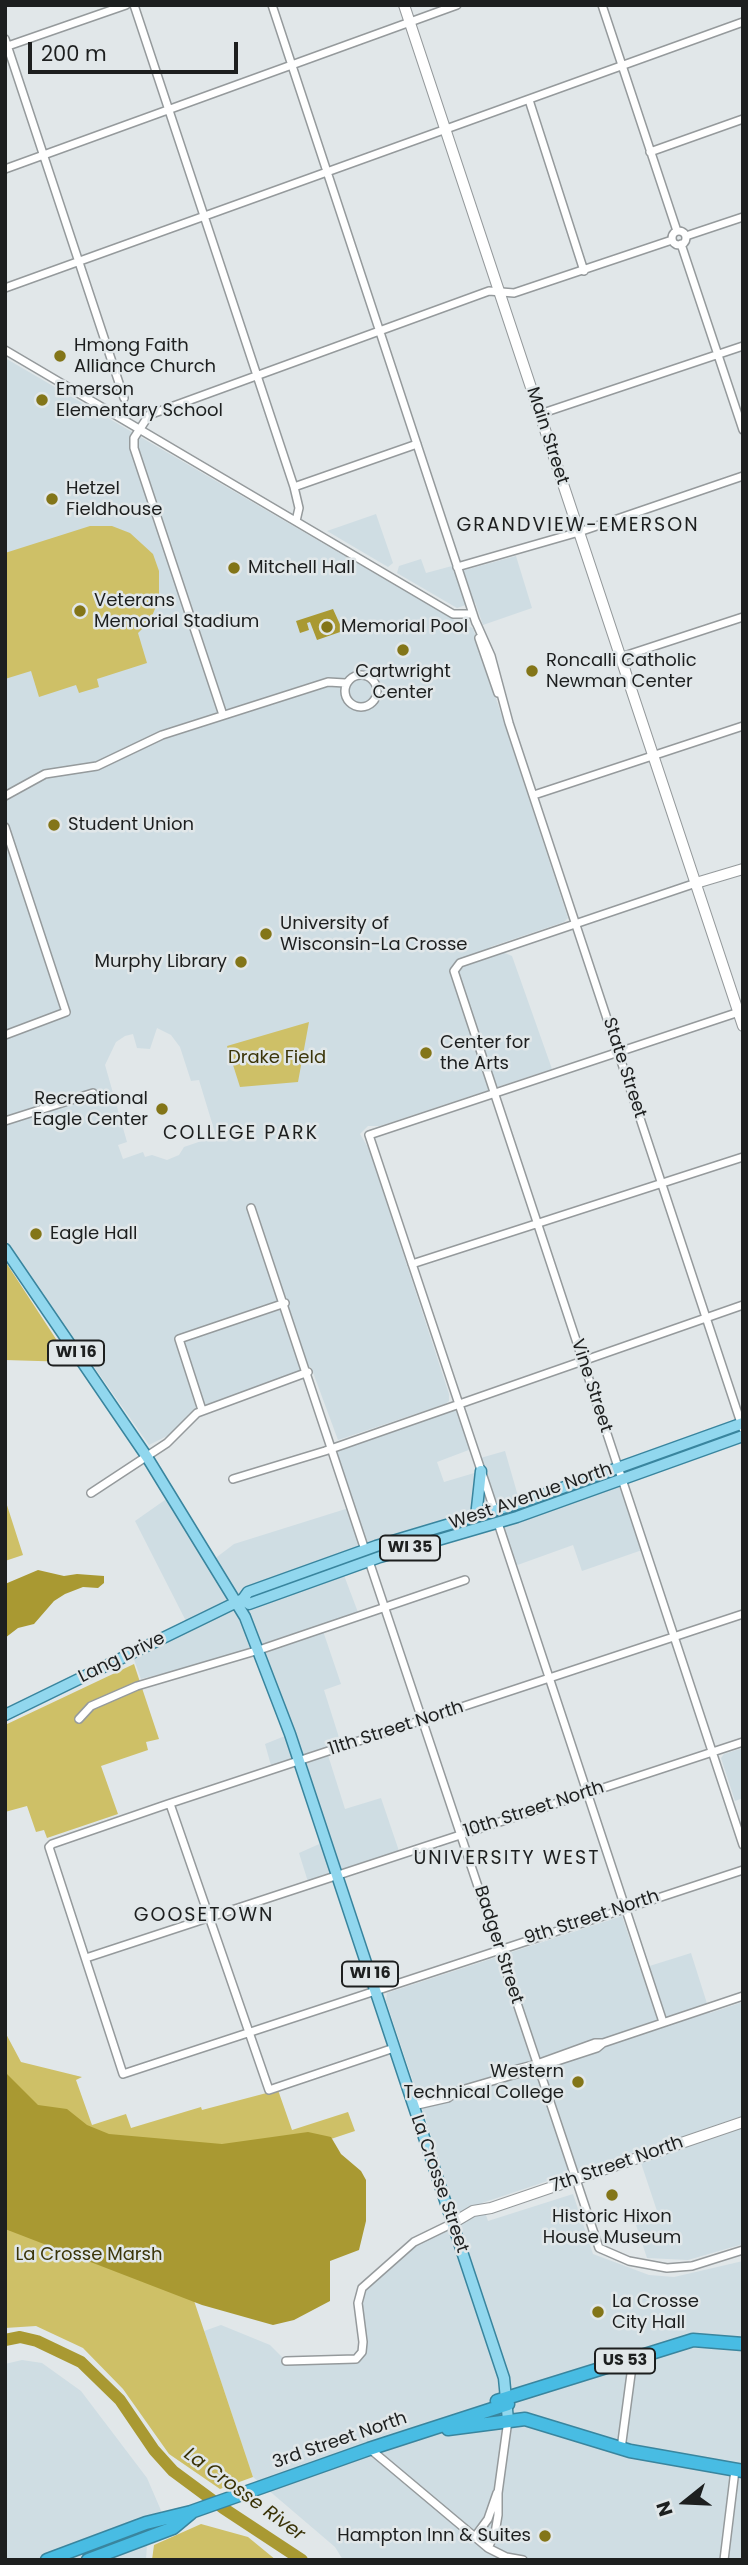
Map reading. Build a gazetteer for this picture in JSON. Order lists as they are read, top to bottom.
{
  "streets": {
    "highway": ["US 53", "3rd Street North"],
    "main road": [
      "WI 16",
      "West Avenue North",
      "WI 35",
      "Lang Drive",
      "La Crosse Street"
    ],
    "street": [
      "Main Street",
      "State Street",
      "Vine Street",
      "11th Street North",
      "10th Street North",
      "9th Street North",
      "Badger Street",
      "7th Street North"
    ]
  },
  "crossings": [
    ["State Street", "Vine Street"],
    ["State Street", "West Avenue North"],
    ["WI 16", "West Avenue North"],
    ["WI 16", "Lang Drive"],
    ["WI 16", "11th Street North"],
    ["WI 16", "La Crosse Street"],
    ["Vine Street", "West Avenue North"],
    ["Vine Street", "WI 35"],
    ["Vine Street", "11th Street North"],
    ["Vine Street", "10th Street North"],
    ["West Avenue North", "WI 35"],
    ["West Avenue North", "Lang Drive"],
    ["West Avenue North", "Badger Street"],
    ["11th Street North", "10th Street North"],
    ["11th Street North", "9th Street North"],
    ["11th Street North", "Badger Street"],
    ["11th Street North", "La Crosse Street"],
    ["10th Street North", "9th Street North"],
    ["10th Street North", "Badger Street"],
    ["10th Street North", "La Crosse Street"],
    ["9th Street North", "Badger Street"],
    ["9th Street North", "La Crosse Street"],
    ["Badger Street", "7th Street North"],
    ["7th Street North", "La Crosse Street"],
    ["La Crosse Street", "US 53"],
    ["La Crosse Street", "3rd Street North"],
    ["US 53", "3rd Street North"]
  ],
  "districts": [
    "GRANDVIEW-EMERSON",
    "COLLEGE PARK",
    "UNIVERSITY WEST",
    "GOOSETOWN"
  ],
  "water": ["La Crosse River"],
  "parks": ["Drake Field", "La Crosse Marsh"],
  "places": [
    "Hmong Faith Alliance Church",
    "Emerson Elementary School",
    "Hetzel Fieldhouse",
    "Mitchell Hall",
    "Veterans Memorial Stadium",
    "Memorial Pool",
    "Cartwright Center",
    "Roncalli Catholic Newman Center",
    "Student Union",
    "University of Wisconsin-La Crosse",
    "Murphy Library",
    "Center for the Arts",
    "Recreational Eagle Center",
    "Eagle Hall",
    "Western Technical College",
    "Historic Hixon House Museum",
    "La Crosse City Hall",
    "Hampton Inn & Suites"
  ],
  "scale_bar": "200 m",
  "north": "left"
}
